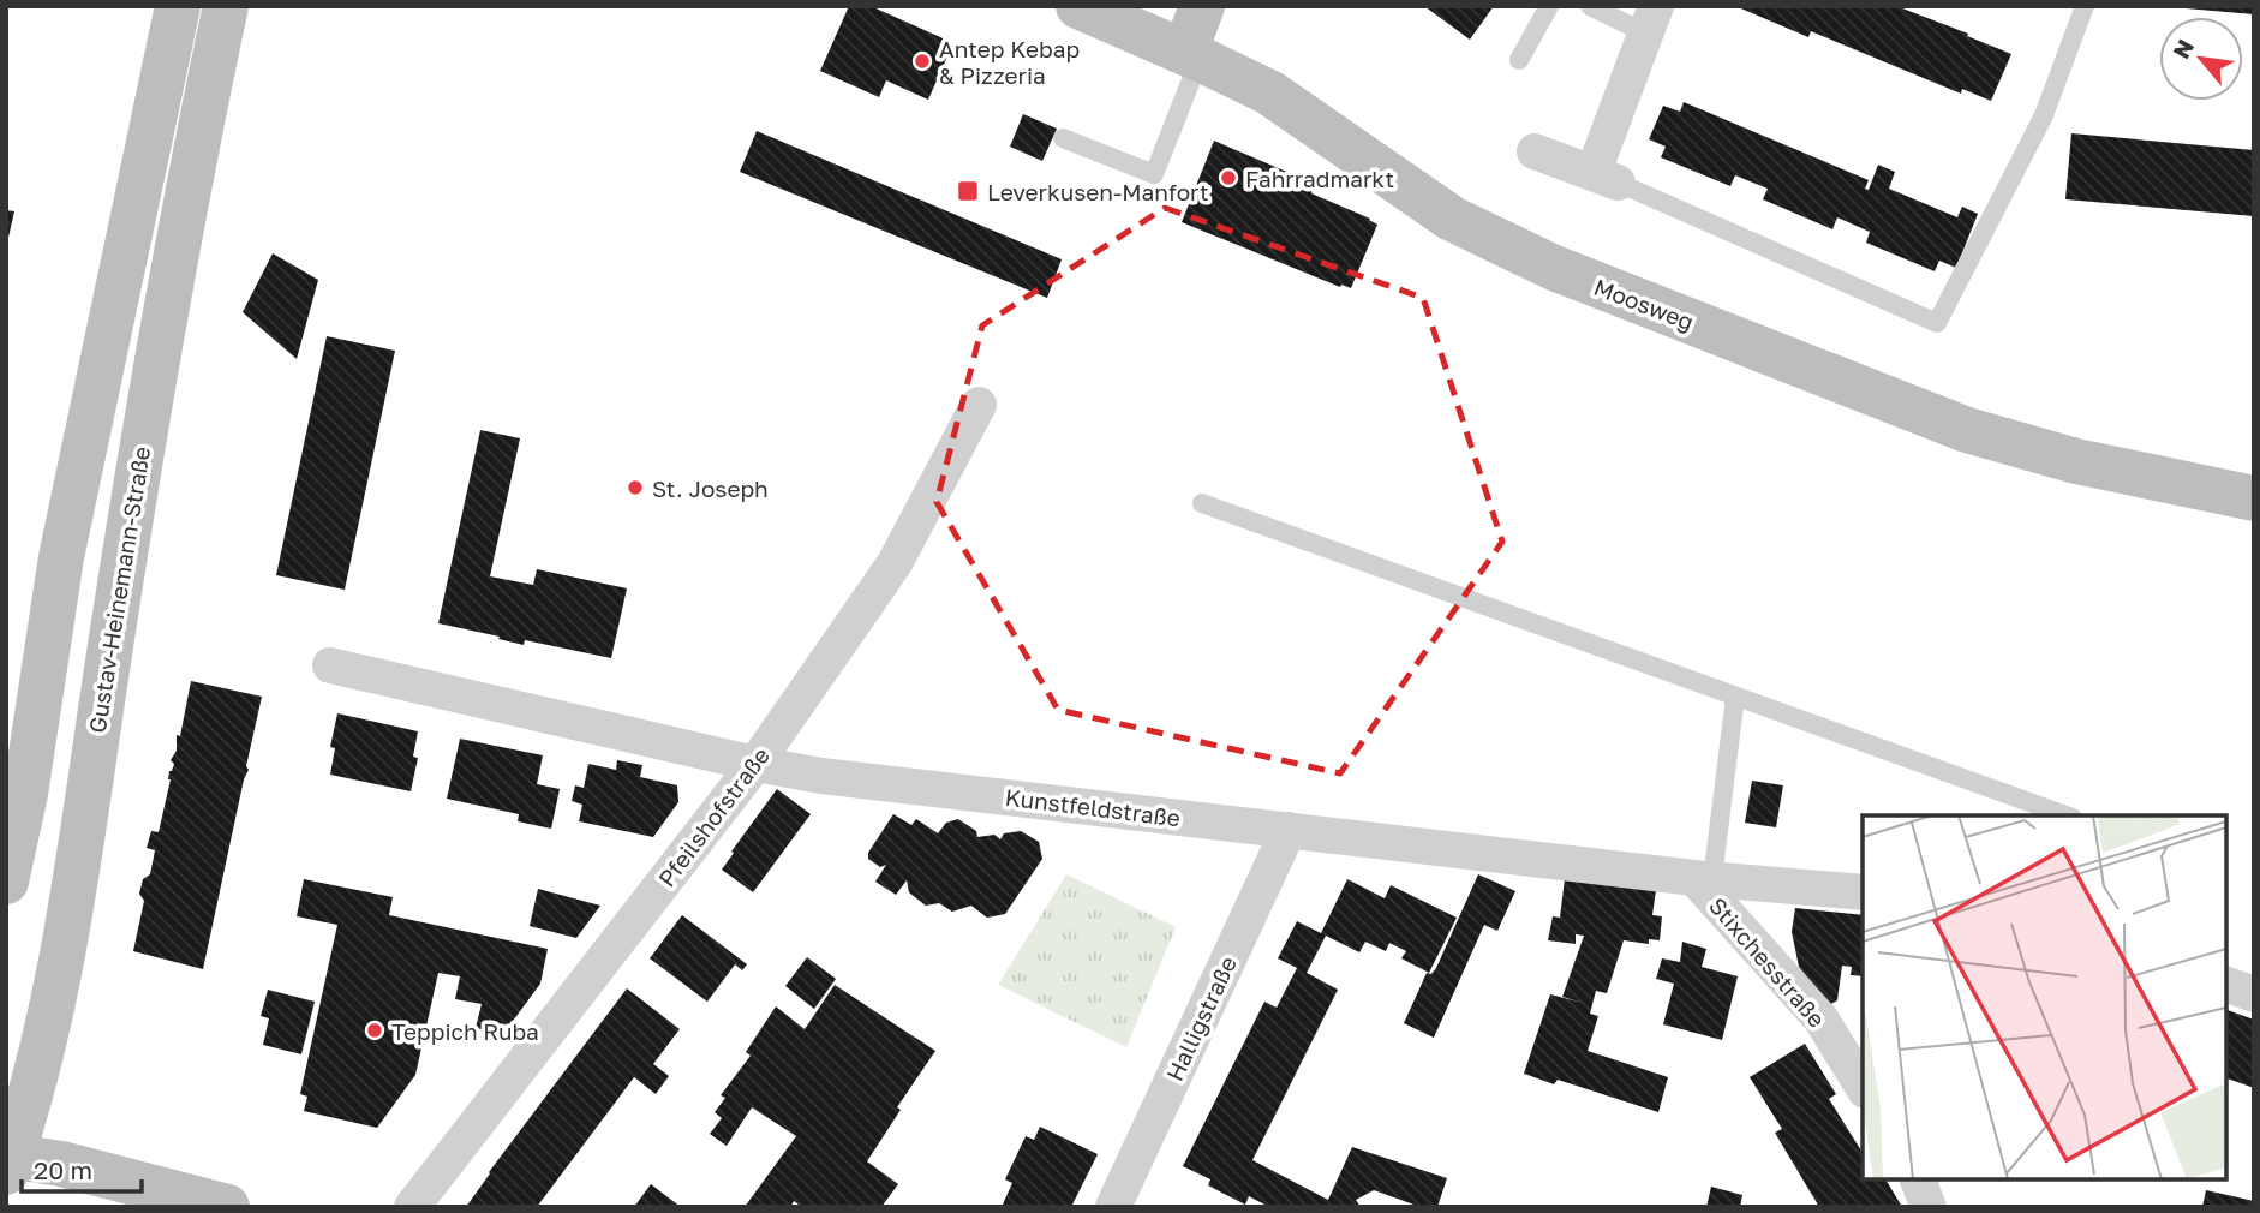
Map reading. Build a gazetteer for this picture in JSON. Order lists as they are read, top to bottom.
{
  "streets": {
    "main road": ["Moosweg", "Gustav-Heinemann-Straße"],
    "street": [
      "Kunstfeldstraße",
      "Pfeilshofstraße",
      "Stixchesstraße",
      "Halligstraße"
    ]
  },
  "crossings": [
    ["Kunstfeldstraße", "Pfeilshofstraße"],
    ["Kunstfeldstraße", "Stixchesstraße"],
    ["Kunstfeldstraße", "Halligstraße"]
  ],
  "places": {
    "other": [
      "Antep Kebap & Pizzeria",
      "Fahrradmarkt",
      "St. Joseph",
      "Teppich Ruba"
    ],
    "transit": ["Leverkusen-Manfort"]
  },
  "scale_bar": "20 m",
  "north": "top left"
}
